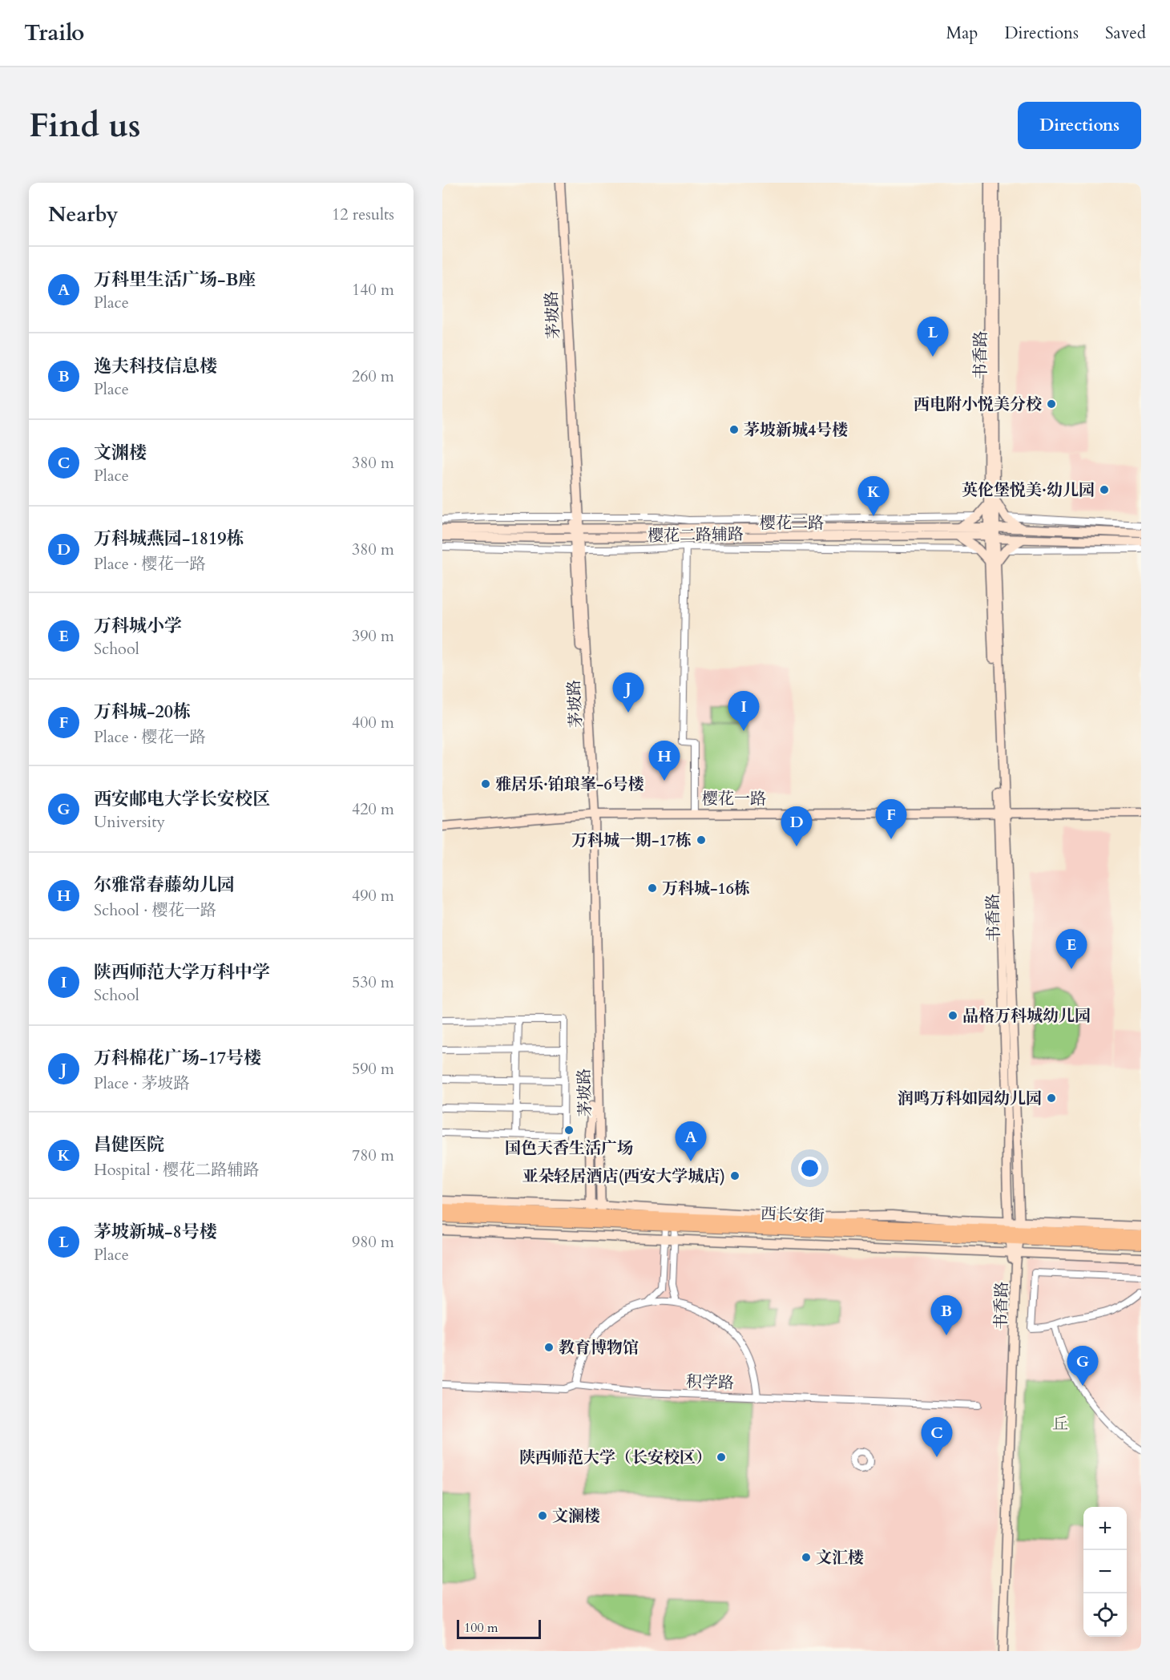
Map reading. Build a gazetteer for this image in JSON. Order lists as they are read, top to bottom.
{
  "streets": {
    "main road": ["西长安街"],
    "street": [
      "茅坡路",
      "书香路",
      "樱花二路",
      "樱花二路辅路",
      "樱花一路",
      "积学路"
    ]
  },
  "crossings": [
    ["茅坡路", "樱花二路"],
    ["茅坡路", "樱花二路辅路"],
    ["茅坡路", "樱花一路"],
    ["茅坡路", "西长安街"],
    ["书香路", "樱花二路"],
    ["书香路", "樱花一路"],
    ["书香路", "西长安街"]
  ],
  "parks": ["丘"],
  "places": [
    "西电附小悦美分校",
    "茅坡新城4号楼",
    "英伦堡悦美·幼儿园",
    "雅居乐·铂琅峯-6号楼",
    "万科城一期-17栋",
    "万科城-16栋",
    "品格万科城幼儿园",
    "润鸣万科如园幼儿园",
    "国色天香生活广场",
    "亚朵轻居酒店(西安大学城店)",
    "教育博物馆",
    "陕西师范大学（长安校区）",
    "文澜楼",
    "文汇楼"
  ],
  "scale_bar": "100 m",
  "page": {
    "header": "Trailo",
    "nav": ["Map", "Directions", "Saved"],
    "buttons": "Directions",
    "title": "Find us",
    "heading": ["Nearby", "12 results"],
    "list": [
      {
        "mark": "A",
        "name": "万科里生活广场-B座",
        "note": "Place",
        "value": "140 m"
      },
      {
        "mark": "B",
        "name": "逸夫科技信息楼",
        "note": "Place",
        "value": "260 m"
      },
      {
        "mark": "C",
        "name": "文渊楼",
        "note": "Place",
        "value": "380 m"
      },
      {
        "mark": "D",
        "name": "万科城燕园-1819栋",
        "note": "Place · 樱花一路",
        "value": "380 m"
      },
      {
        "mark": "E",
        "name": "万科城小学",
        "note": "School",
        "value": "390 m"
      },
      {
        "mark": "F",
        "name": "万科城-20栋",
        "note": "Place · 樱花一路",
        "value": "400 m"
      },
      {
        "mark": "G",
        "name": "西安邮电大学长安校区",
        "note": "University",
        "value": "420 m"
      },
      {
        "mark": "H",
        "name": "尔雅常春藤幼儿园",
        "note": "School · 樱花一路",
        "value": "490 m"
      },
      {
        "mark": "I",
        "name": "陕西师范大学万科中学",
        "note": "School",
        "value": "530 m"
      },
      {
        "mark": "J",
        "name": "万科棉花广场-17号楼",
        "note": "Place · 茅坡路",
        "value": "590 m"
      },
      {
        "mark": "K",
        "name": "昌健医院",
        "note": "Hospital · 樱花二路辅路",
        "value": "780 m"
      },
      {
        "mark": "L",
        "name": "茅坡新城-8号楼",
        "note": "Place",
        "value": "980 m"
      }
    ],
    "pins": [
      "L",
      "K",
      "J",
      "I",
      "H",
      "F",
      "D",
      "E",
      "A",
      "B",
      "G",
      "C"
    ],
    "map_buttons": ["+", "−"],
    "scale": "100 m"
  }
}
